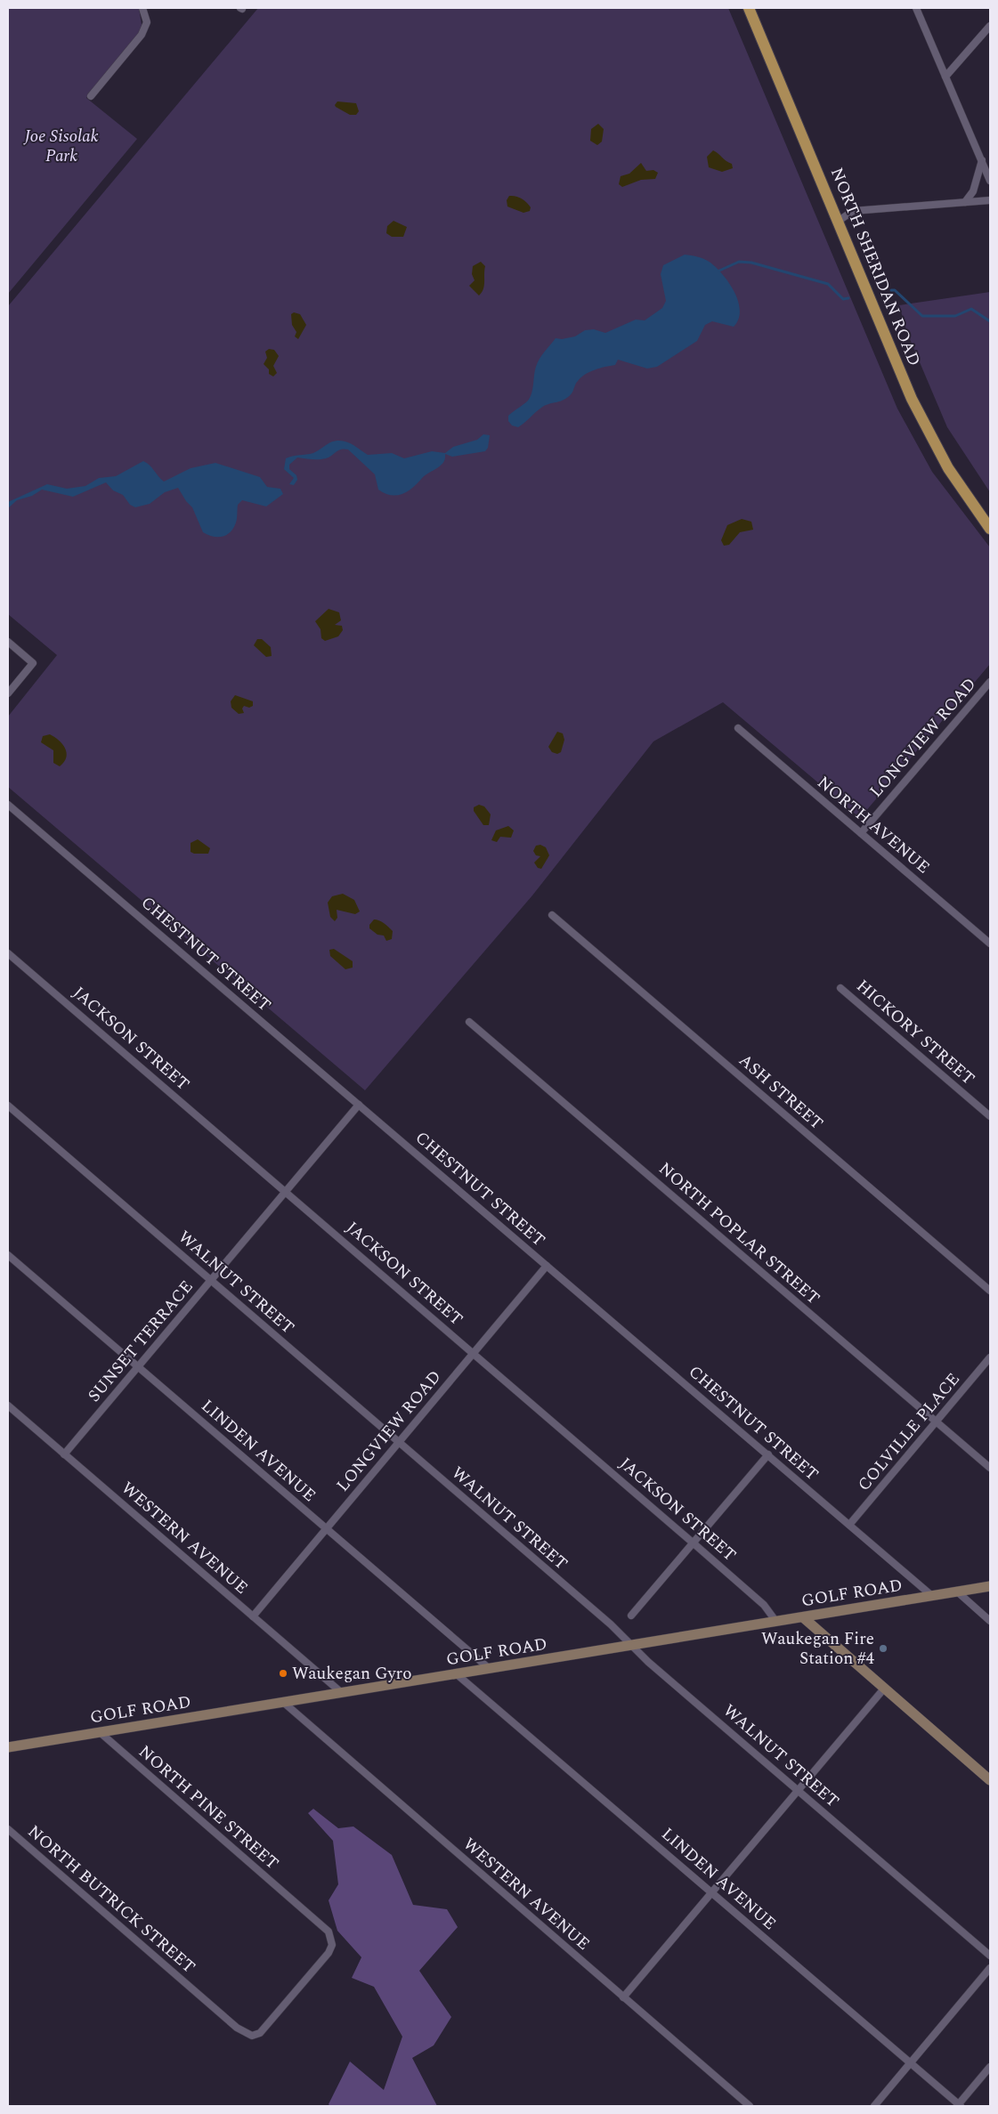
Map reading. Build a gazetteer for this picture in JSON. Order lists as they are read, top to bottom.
{
  "streets": {
    "main road": ["NORTH SHERIDAN ROAD"],
    "street": [
      "LONGVIEW ROAD",
      "NORTH AVENUE",
      "CHESTNUT STREET",
      "HICKORY STREET",
      "JACKSON STREET",
      "ASH STREET",
      "NORTH POPLAR STREET",
      "WALNUT STREET",
      "SUNSET TERRACE",
      "COLVILLE PLACE",
      "LINDEN AVENUE",
      "WESTERN AVENUE",
      "GOLF ROAD",
      "NORTH PINE STREET",
      "NORTH BUTRICK STREET"
    ]
  },
  "crossings": [
    ["LONGVIEW ROAD", "NORTH AVENUE"],
    ["LONGVIEW ROAD", "CHESTNUT STREET"],
    ["LONGVIEW ROAD", "JACKSON STREET"],
    ["LONGVIEW ROAD", "WALNUT STREET"],
    ["LONGVIEW ROAD", "LINDEN AVENUE"],
    ["LONGVIEW ROAD", "WESTERN AVENUE"],
    ["CHESTNUT STREET", "SUNSET TERRACE"],
    ["CHESTNUT STREET", "COLVILLE PLACE"],
    ["CHESTNUT STREET", "GOLF ROAD"],
    ["JACKSON STREET", "SUNSET TERRACE"],
    ["JACKSON STREET", "GOLF ROAD"],
    ["NORTH POPLAR STREET", "COLVILLE PLACE"],
    ["WALNUT STREET", "SUNSET TERRACE"],
    ["WALNUT STREET", "GOLF ROAD"],
    ["SUNSET TERRACE", "LINDEN AVENUE"],
    ["SUNSET TERRACE", "WESTERN AVENUE"],
    ["LINDEN AVENUE", "GOLF ROAD"],
    ["WESTERN AVENUE", "GOLF ROAD"],
    ["GOLF ROAD", "NORTH PINE STREET"],
    ["NORTH PINE STREET", "NORTH BUTRICK STREET"]
  ],
  "parks": ["Joe Sisolak Park"],
  "places": ["Waukegan Fire Station #4", "Waukegan Gyro"]
}
